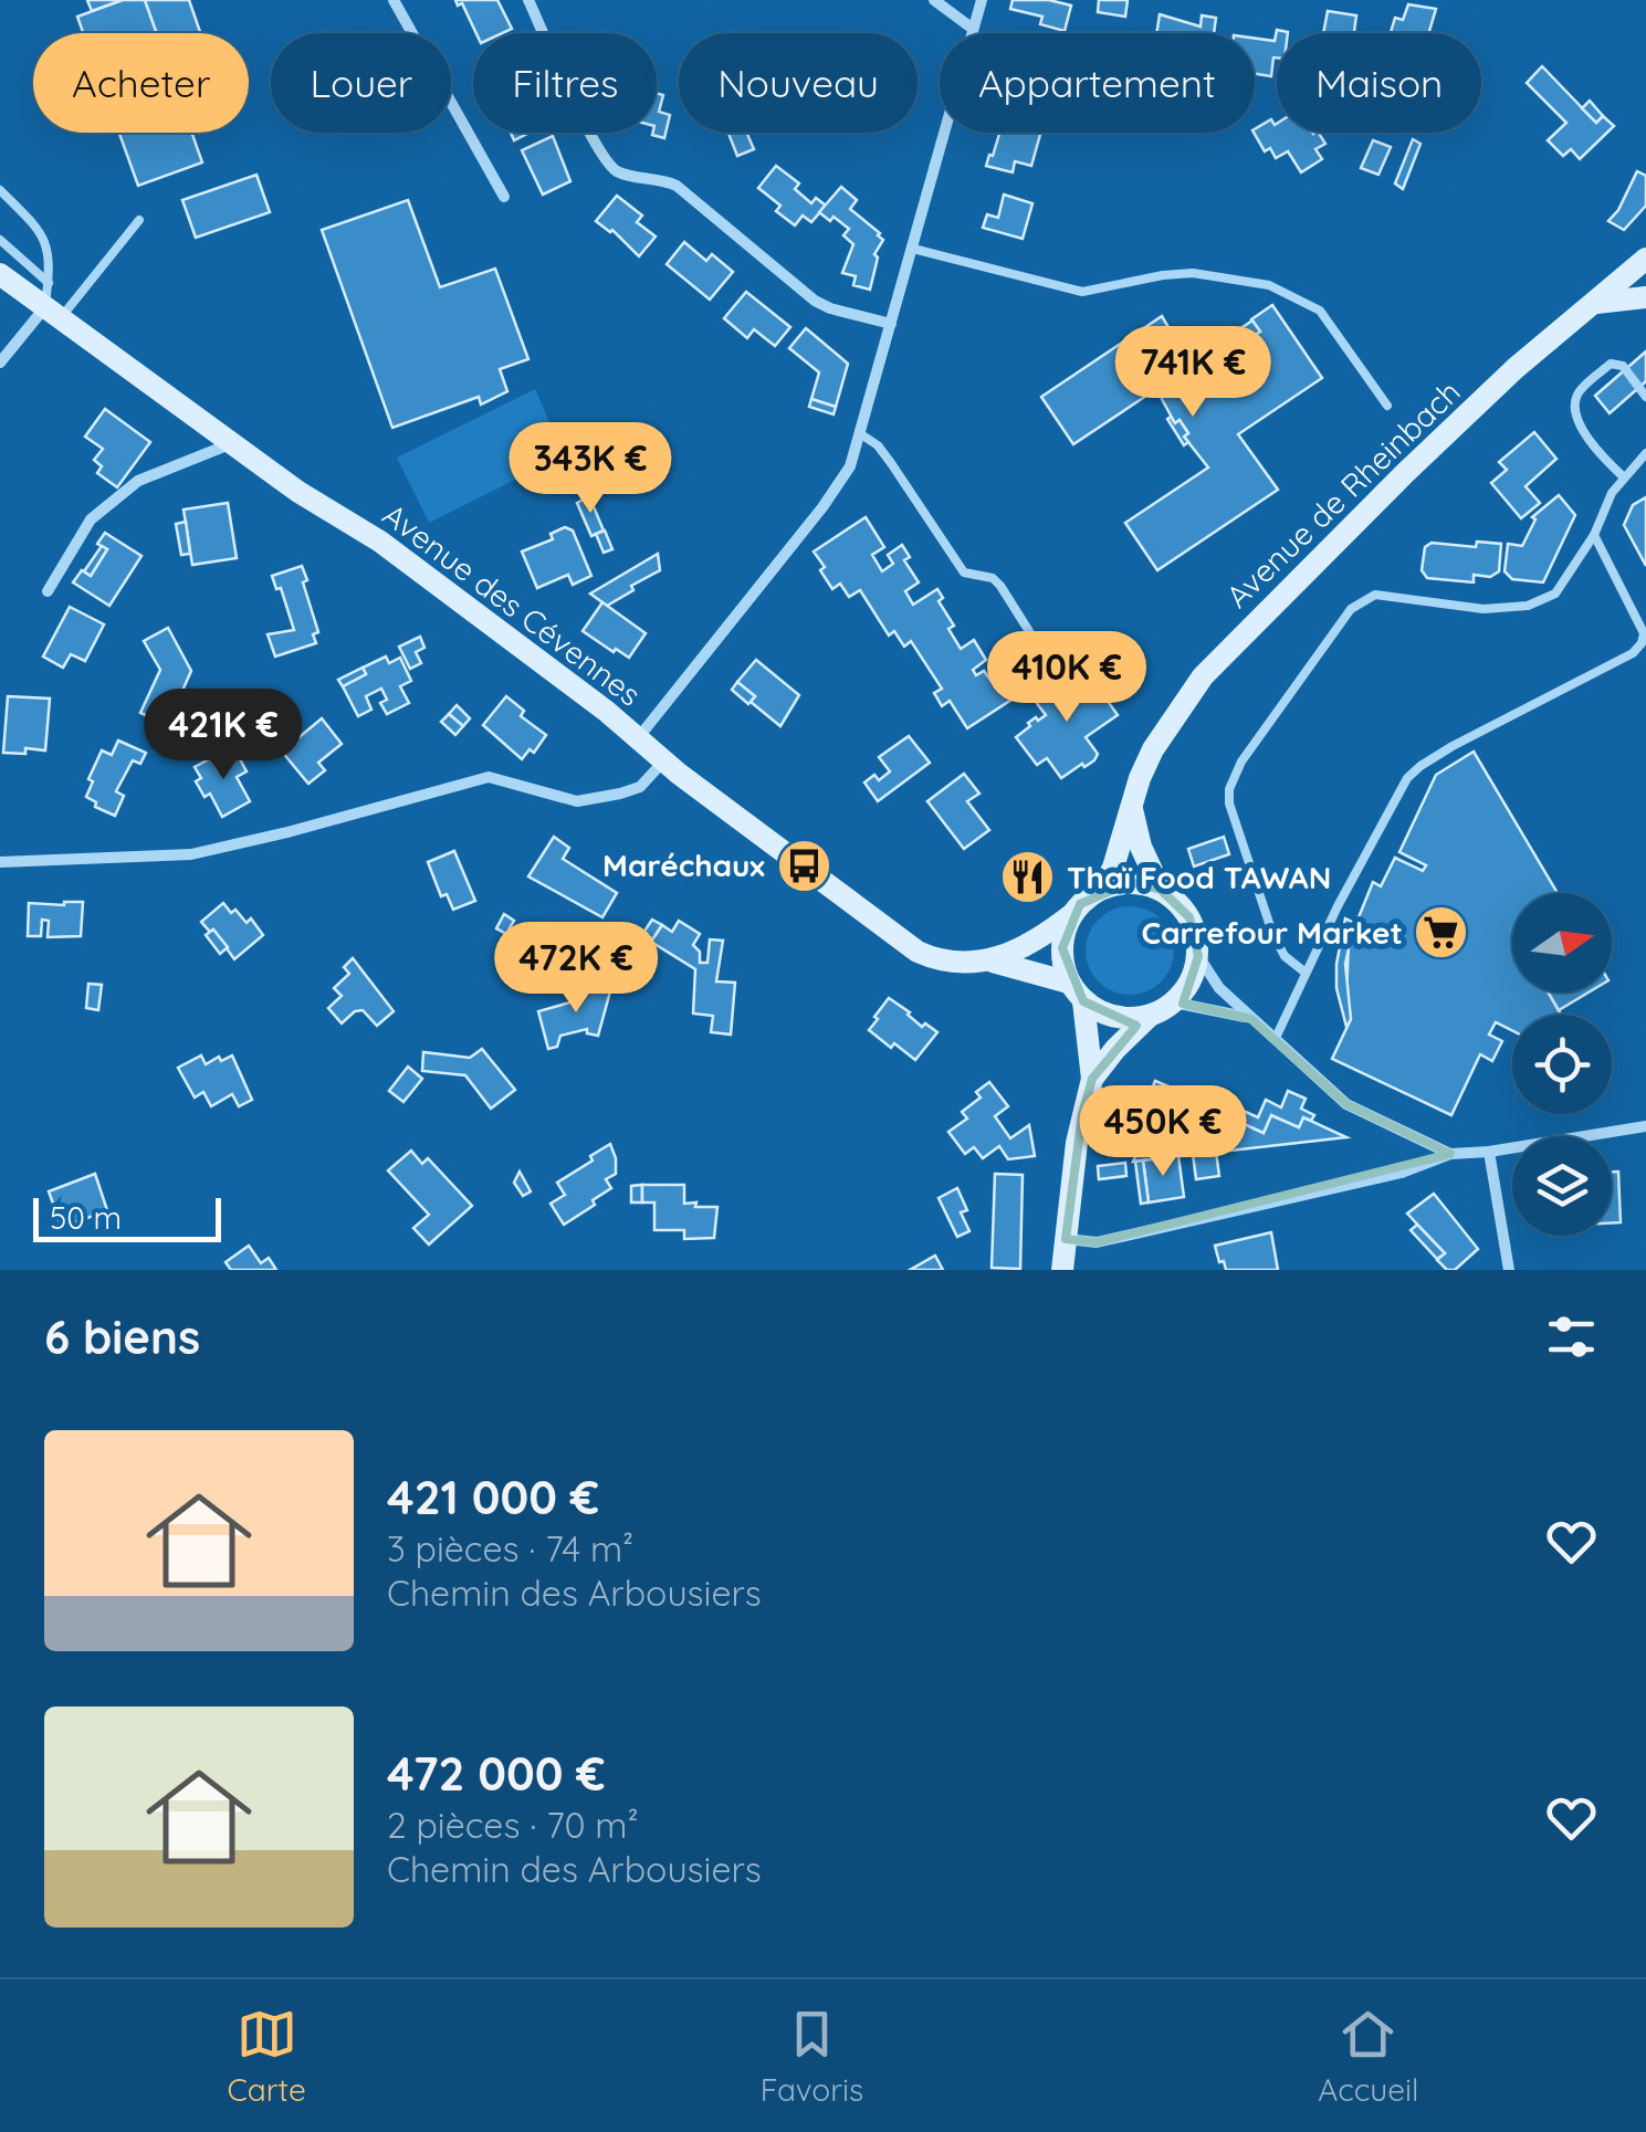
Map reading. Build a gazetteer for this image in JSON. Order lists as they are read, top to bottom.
{
  "streets": {
    "street": ["Avenue de Rheinbach", "Avenue des Cévennes"]
  },
  "crossings": [
    ["Avenue de Rheinbach", "Avenue des Cévennes"]
  ],
  "places": {
    "bus stop": ["Maréchaux"],
    "restaurant": ["Thaï Food TAWAN"],
    "supermarket": ["Carrefour Market"]
  },
  "scale_bar": "50 m",
  "north": "right",
  "page": {
    "chip": [
      "Acheter",
      "Louer",
      "Filtres",
      "Nouveau",
      "Appartement",
      "Maison"
    ],
    "price": [
      "741K €",
      "343K €",
      "410K €",
      "421K €",
      "472K €",
      "450K €"
    ],
    "scale": "50 m",
    "heading": "6 biens",
    "list": [
      {
        "name": "421 000 €",
        "note": "3 pièces · 74 m² · Chemin des Arbousiers"
      },
      {
        "name": "472 000 €",
        "note": "2 pièces · 70 m² · Chemin des Arbousiers"
      }
    ],
    "tabs": ["Carte", "Favoris", "Accueil"]
  }
}
